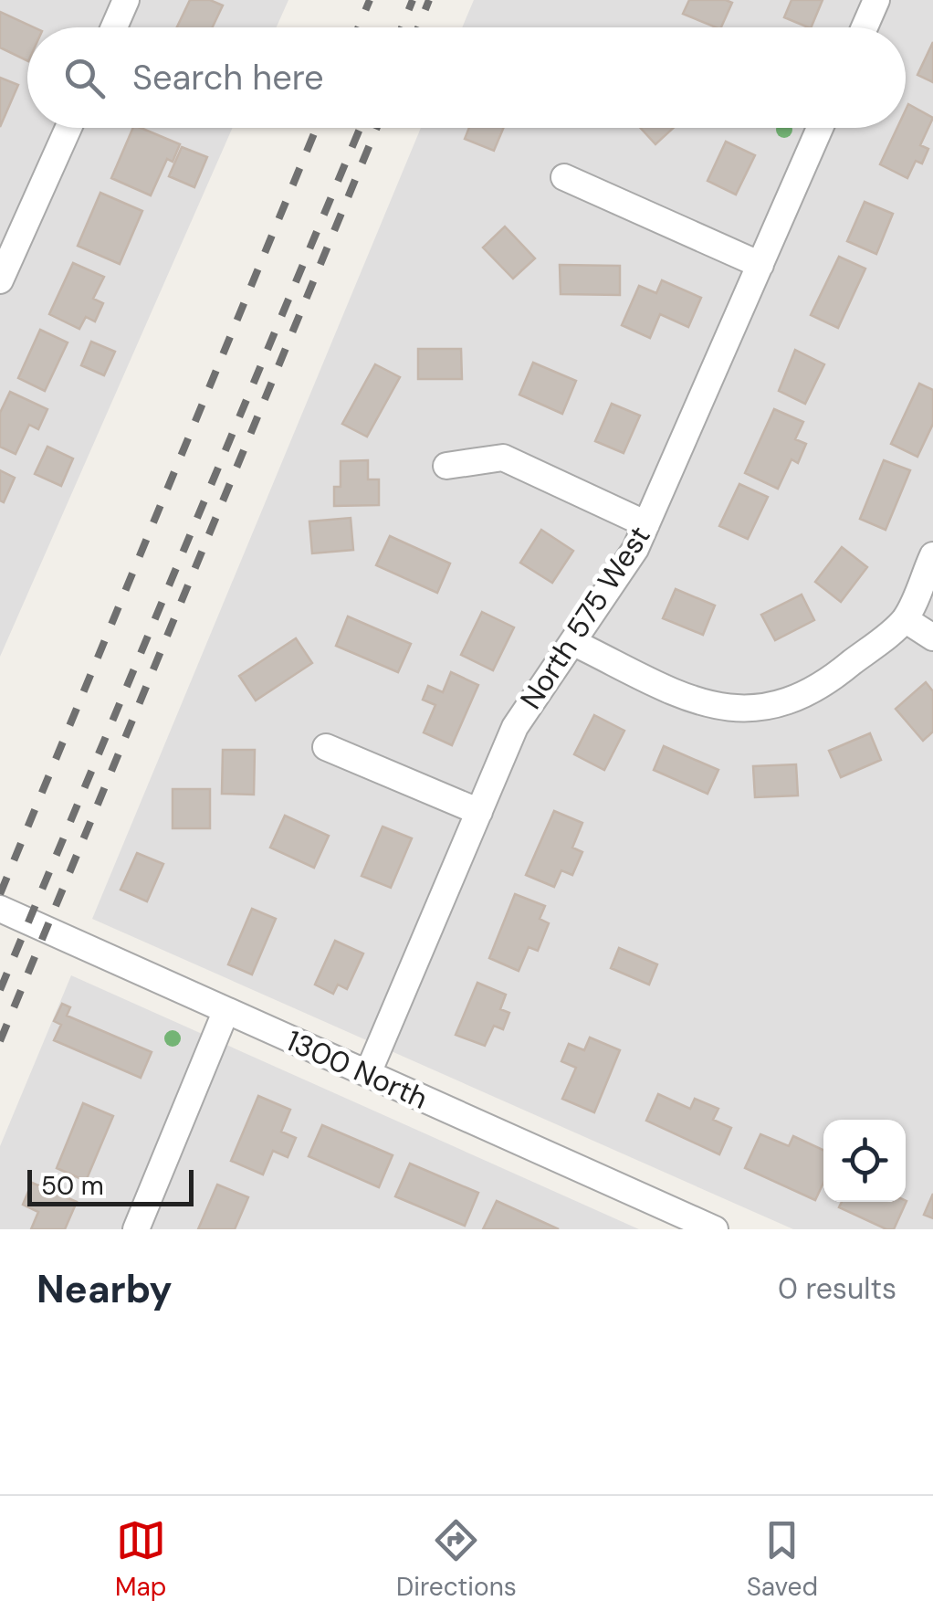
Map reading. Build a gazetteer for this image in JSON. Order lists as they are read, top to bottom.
{
  "streets": {
    "street": ["North 575 West", "1300 North"]
  },
  "crossings": [
    ["North 575 West", "1300 North"]
  ],
  "scale_bar": "50 m",
  "page": {
    "search": "Search here",
    "scale": "50 m",
    "heading": ["Nearby", "0 results"],
    "nav": ["Map", "Directions", "Saved"]
  }
}
